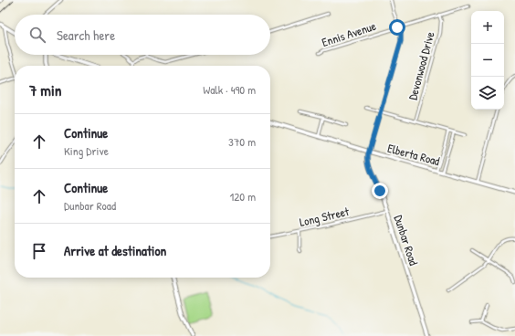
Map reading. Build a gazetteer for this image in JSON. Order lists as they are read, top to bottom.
{
  "streets": {
    "street": [
      "Ennis Avenue",
      "Devonwood Drive",
      "Elberta Road",
      "Long Street",
      "Dunbar Road"
    ]
  },
  "crossings": [
    ["Ennis Avenue", "Devonwood Drive"],
    ["Elberta Road", "Dunbar Road"],
    ["Long Street", "Dunbar Road"]
  ],
  "page": {
    "map_buttons": ["+", "−"],
    "search": "Search here",
    "heading": ["7 min", "Walk · 490 m"],
    "list": [
      ["Continue", "King Drive", "370 m"],
      ["Continue", "Dunbar Road", "120 m"],
      "Arrive at destination"
    ]
  }
}
